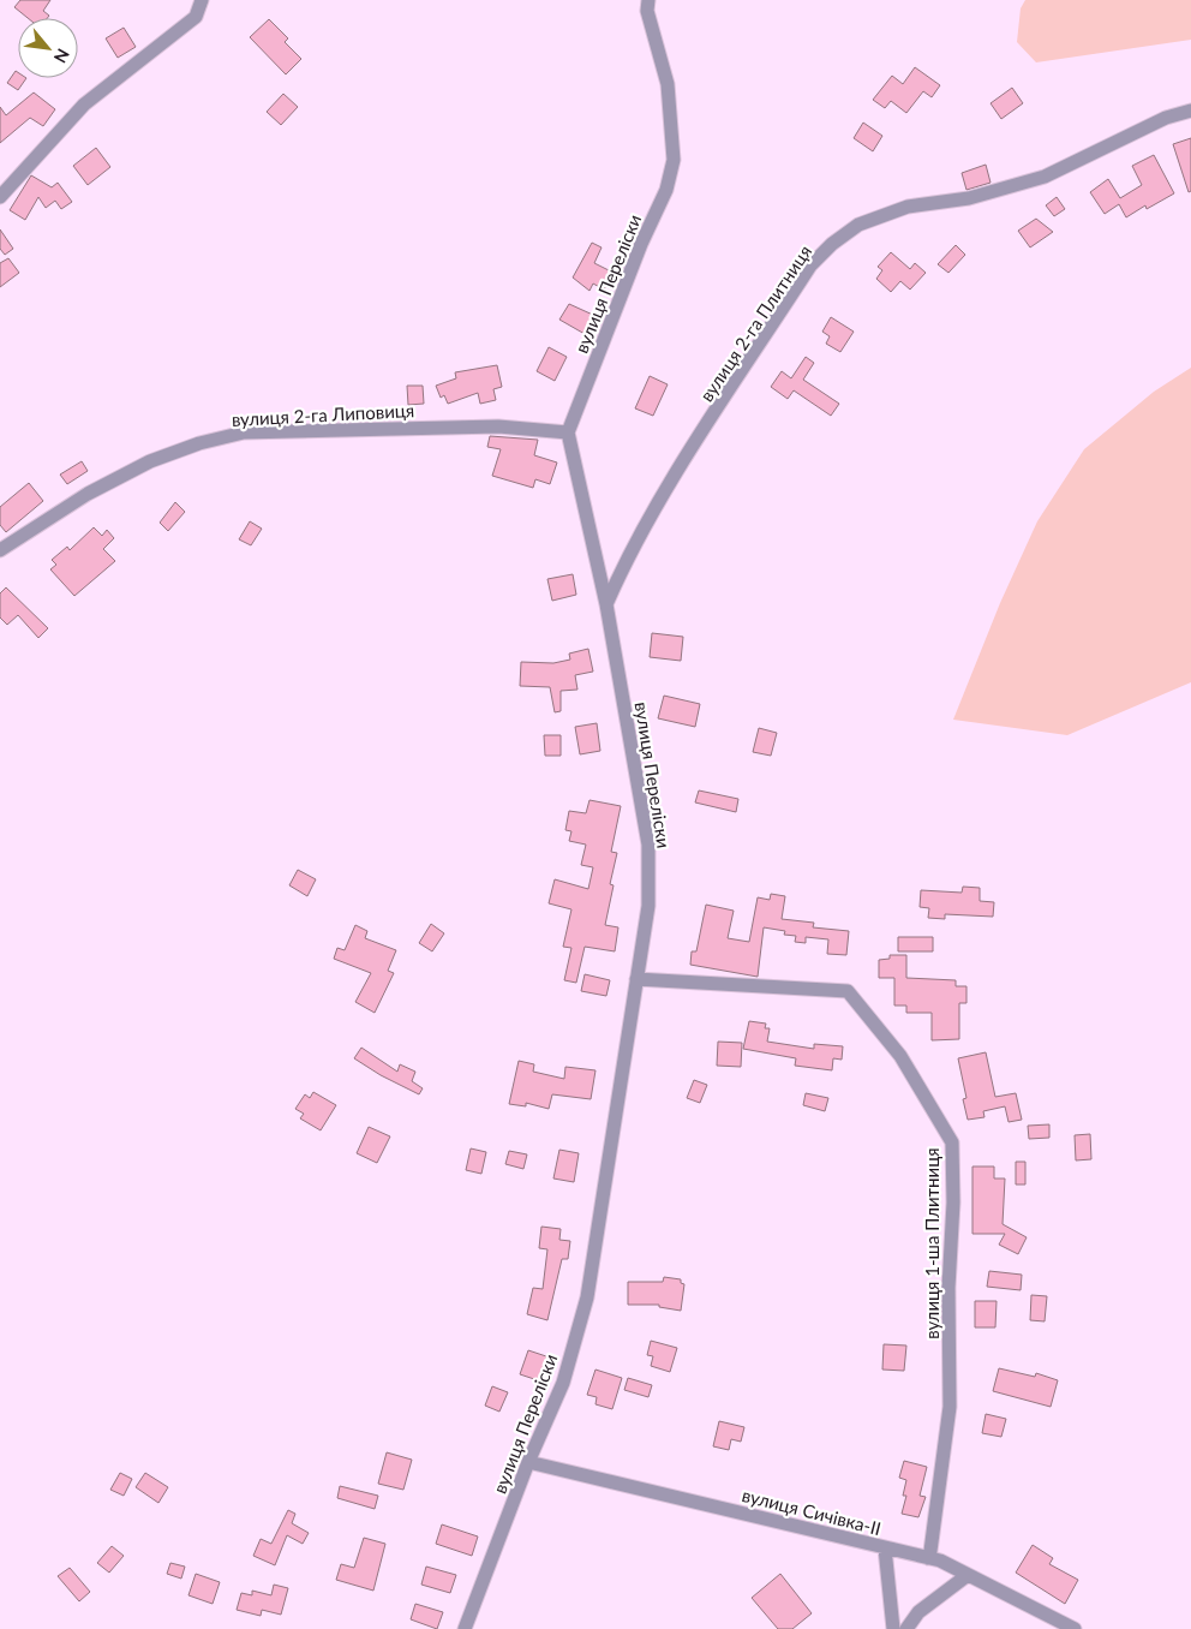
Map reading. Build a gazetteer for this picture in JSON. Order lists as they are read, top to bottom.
{
  "streets": {
    "street": [
      "вулиця Переліски",
      "вулиця 2-га Плитниця",
      "вулиця 2-га Липовиця",
      "вулиця 1-ша Плитниця",
      "вулиця Сичівка-II"
    ]
  },
  "crossings": [
    ["вулиця Переліски", "вулиця 2-га Плитниця"],
    ["вулиця Переліски", "вулиця 2-га Липовиця"],
    ["вулиця Переліски", "вулиця 1-ша Плитниця"],
    ["вулиця Переліски", "вулиця Сичівка-II"],
    ["вулиця 1-ша Плитниця", "вулиця Сичівка-II"]
  ],
  "north": "bottom right"
}
